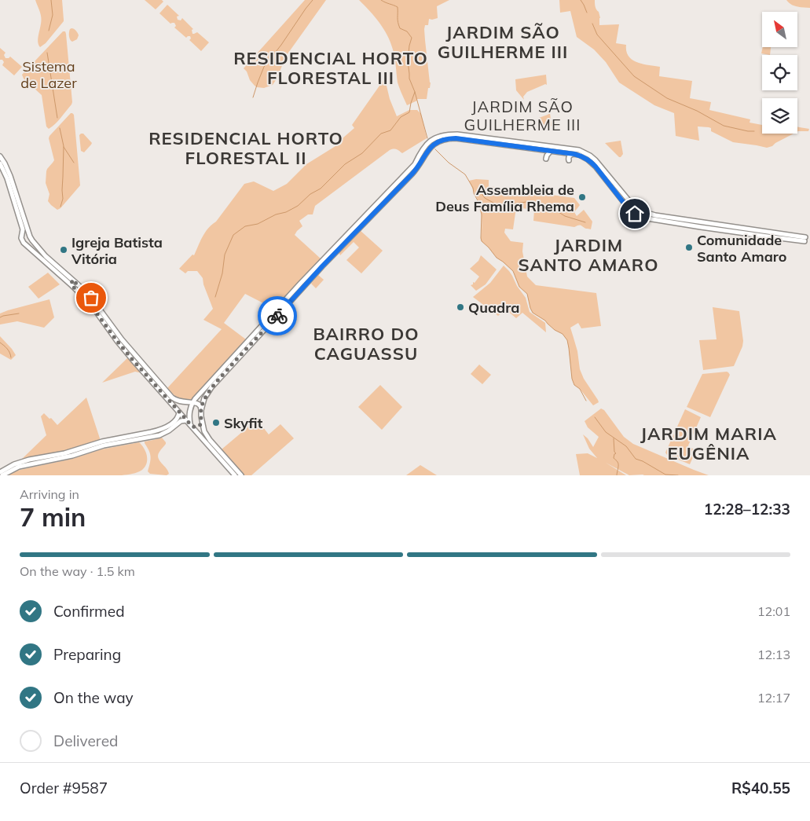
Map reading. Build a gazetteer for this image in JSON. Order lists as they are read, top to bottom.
{
  "districts": [
    "JARDIM SÃO GUILHERME III",
    "RESIDENCIAL HORTO FLORESTAL III",
    "JARDIM SÃO GUILHERME III",
    "RESIDENCIAL HORTO FLORESTAL II",
    "JARDIM SANTO AMARO",
    "BAIRRO DO CAGUASSU",
    "JARDIM MARIA EUGÊNIA"
  ],
  "parks": ["Sistema de Lazer"],
  "places": [
    "Assembleia de Deus Família Rhema",
    "Comunidade Santo Amaro",
    "Igreja Batista Vitória",
    "Quadra",
    "Skyfit"
  ],
  "north": "top left",
  "page": {
    "heading": ["7 min", "Arriving in", "12:28–12:33"],
    "panel": ["Order #9587", "R$40.55"],
    "bar": "On the way · 1.5 km",
    "list": [
      ["Confirmed", "12:01"],
      ["Preparing", "12:13"],
      ["On the way", "12:17"],
      "Delivered"
    ]
  }
}
